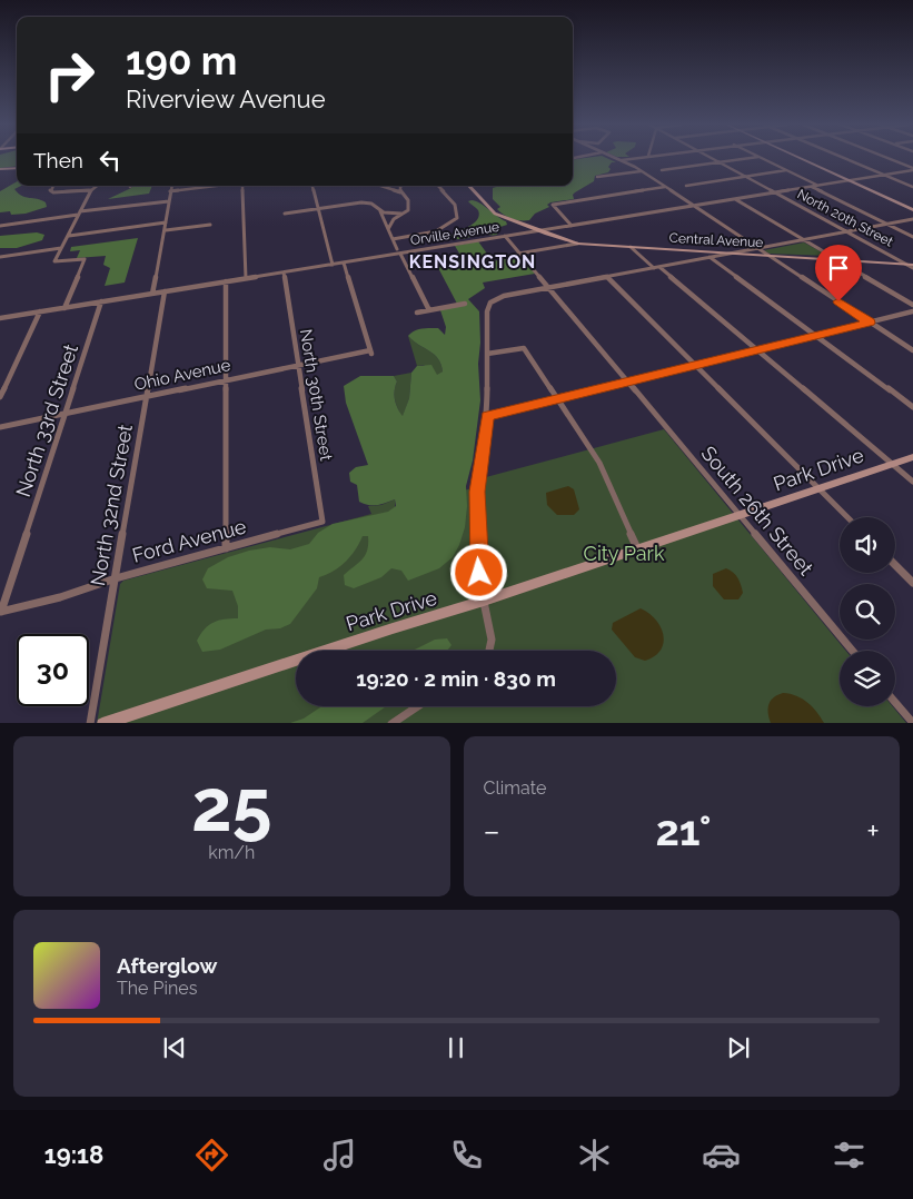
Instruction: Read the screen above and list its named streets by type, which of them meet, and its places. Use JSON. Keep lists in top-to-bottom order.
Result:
{
  "streets": {
    "main road": ["Central Avenue", "Park Drive"],
    "street": [
      "North 20th Street",
      "Orville Avenue",
      "Ohio Avenue",
      "North 30th Street",
      "North 33rd Street",
      "North 32nd Street",
      "South 26th Street",
      "Ford Avenue"
    ]
  },
  "crossings": [
    ["North 20th Street", "Orville Avenue"],
    ["North 20th Street", "Central Avenue"],
    ["Orville Avenue", "Ohio Avenue"],
    ["Orville Avenue", "North 30th Street"],
    ["Orville Avenue", "North 33rd Street"],
    ["Orville Avenue", "North 32nd Street"],
    ["Orville Avenue", "South 26th Street"],
    ["Central Avenue", "South 26th Street"],
    ["Ohio Avenue", "North 30th Street"],
    ["Ohio Avenue", "North 33rd Street"],
    ["Ohio Avenue", "North 32nd Street"],
    ["North 30th Street", "Ford Avenue"],
    ["North 33rd Street", "Ford Avenue"],
    ["Park Drive", "South 26th Street"],
    ["North 32nd Street", "Ford Avenue"]
  ],
  "districts": ["KENSINGTON"],
  "parks": ["City Park"],
  "page": {
    "turn": ["190 m", "Riverview Avenue"],
    "then": "Then",
    "limit": "30",
    "trip": "19:20 · 2 min · 830 m",
    "tile": [
      ["25", "km/h"],
      "Climate"
    ],
    "heat": ["−", "21°", "+"],
    "song": ["Afterglow", "The Pines"],
    "tabs": "19:18"
  }
}
